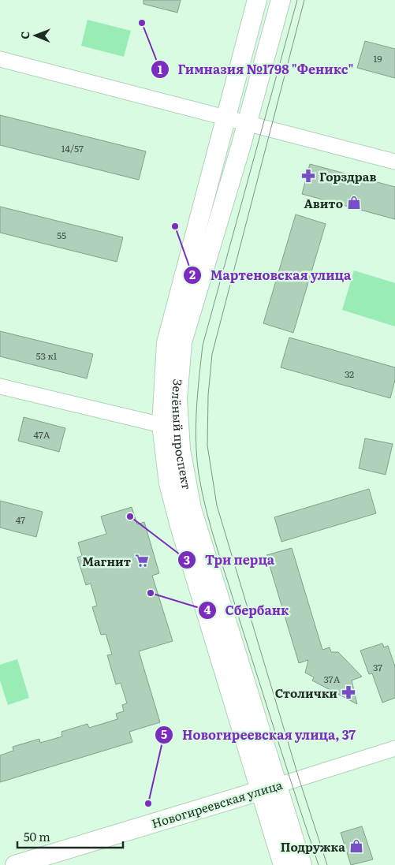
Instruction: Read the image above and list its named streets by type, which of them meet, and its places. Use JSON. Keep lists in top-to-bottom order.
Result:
{
  "streets": {
    "main road": ["Зелёный проспект", "Новогиреевская улица"]
  },
  "crossings": [
    ["Зелёный проспект", "Новогиреевская улица"]
  ],
  "places": {
    "other": [
      "Гимназия №1798 \"Феникс\"",
      "Мартеновская улица",
      "Три перца",
      "Сбербанк",
      "Новогиреевская улица, 37"
    ],
    "pharmacy": ["Горздрав", "Столички"],
    "shop": ["Авито", "Подружка"],
    "supermarket": ["Магнит"]
  },
  "house_numbers": [
    "19",
    "14/57",
    "55",
    "53 к1",
    "32",
    "47А",
    "47",
    "37",
    "37А"
  ],
  "scale_bar": "50 m",
  "north": "left"
}
